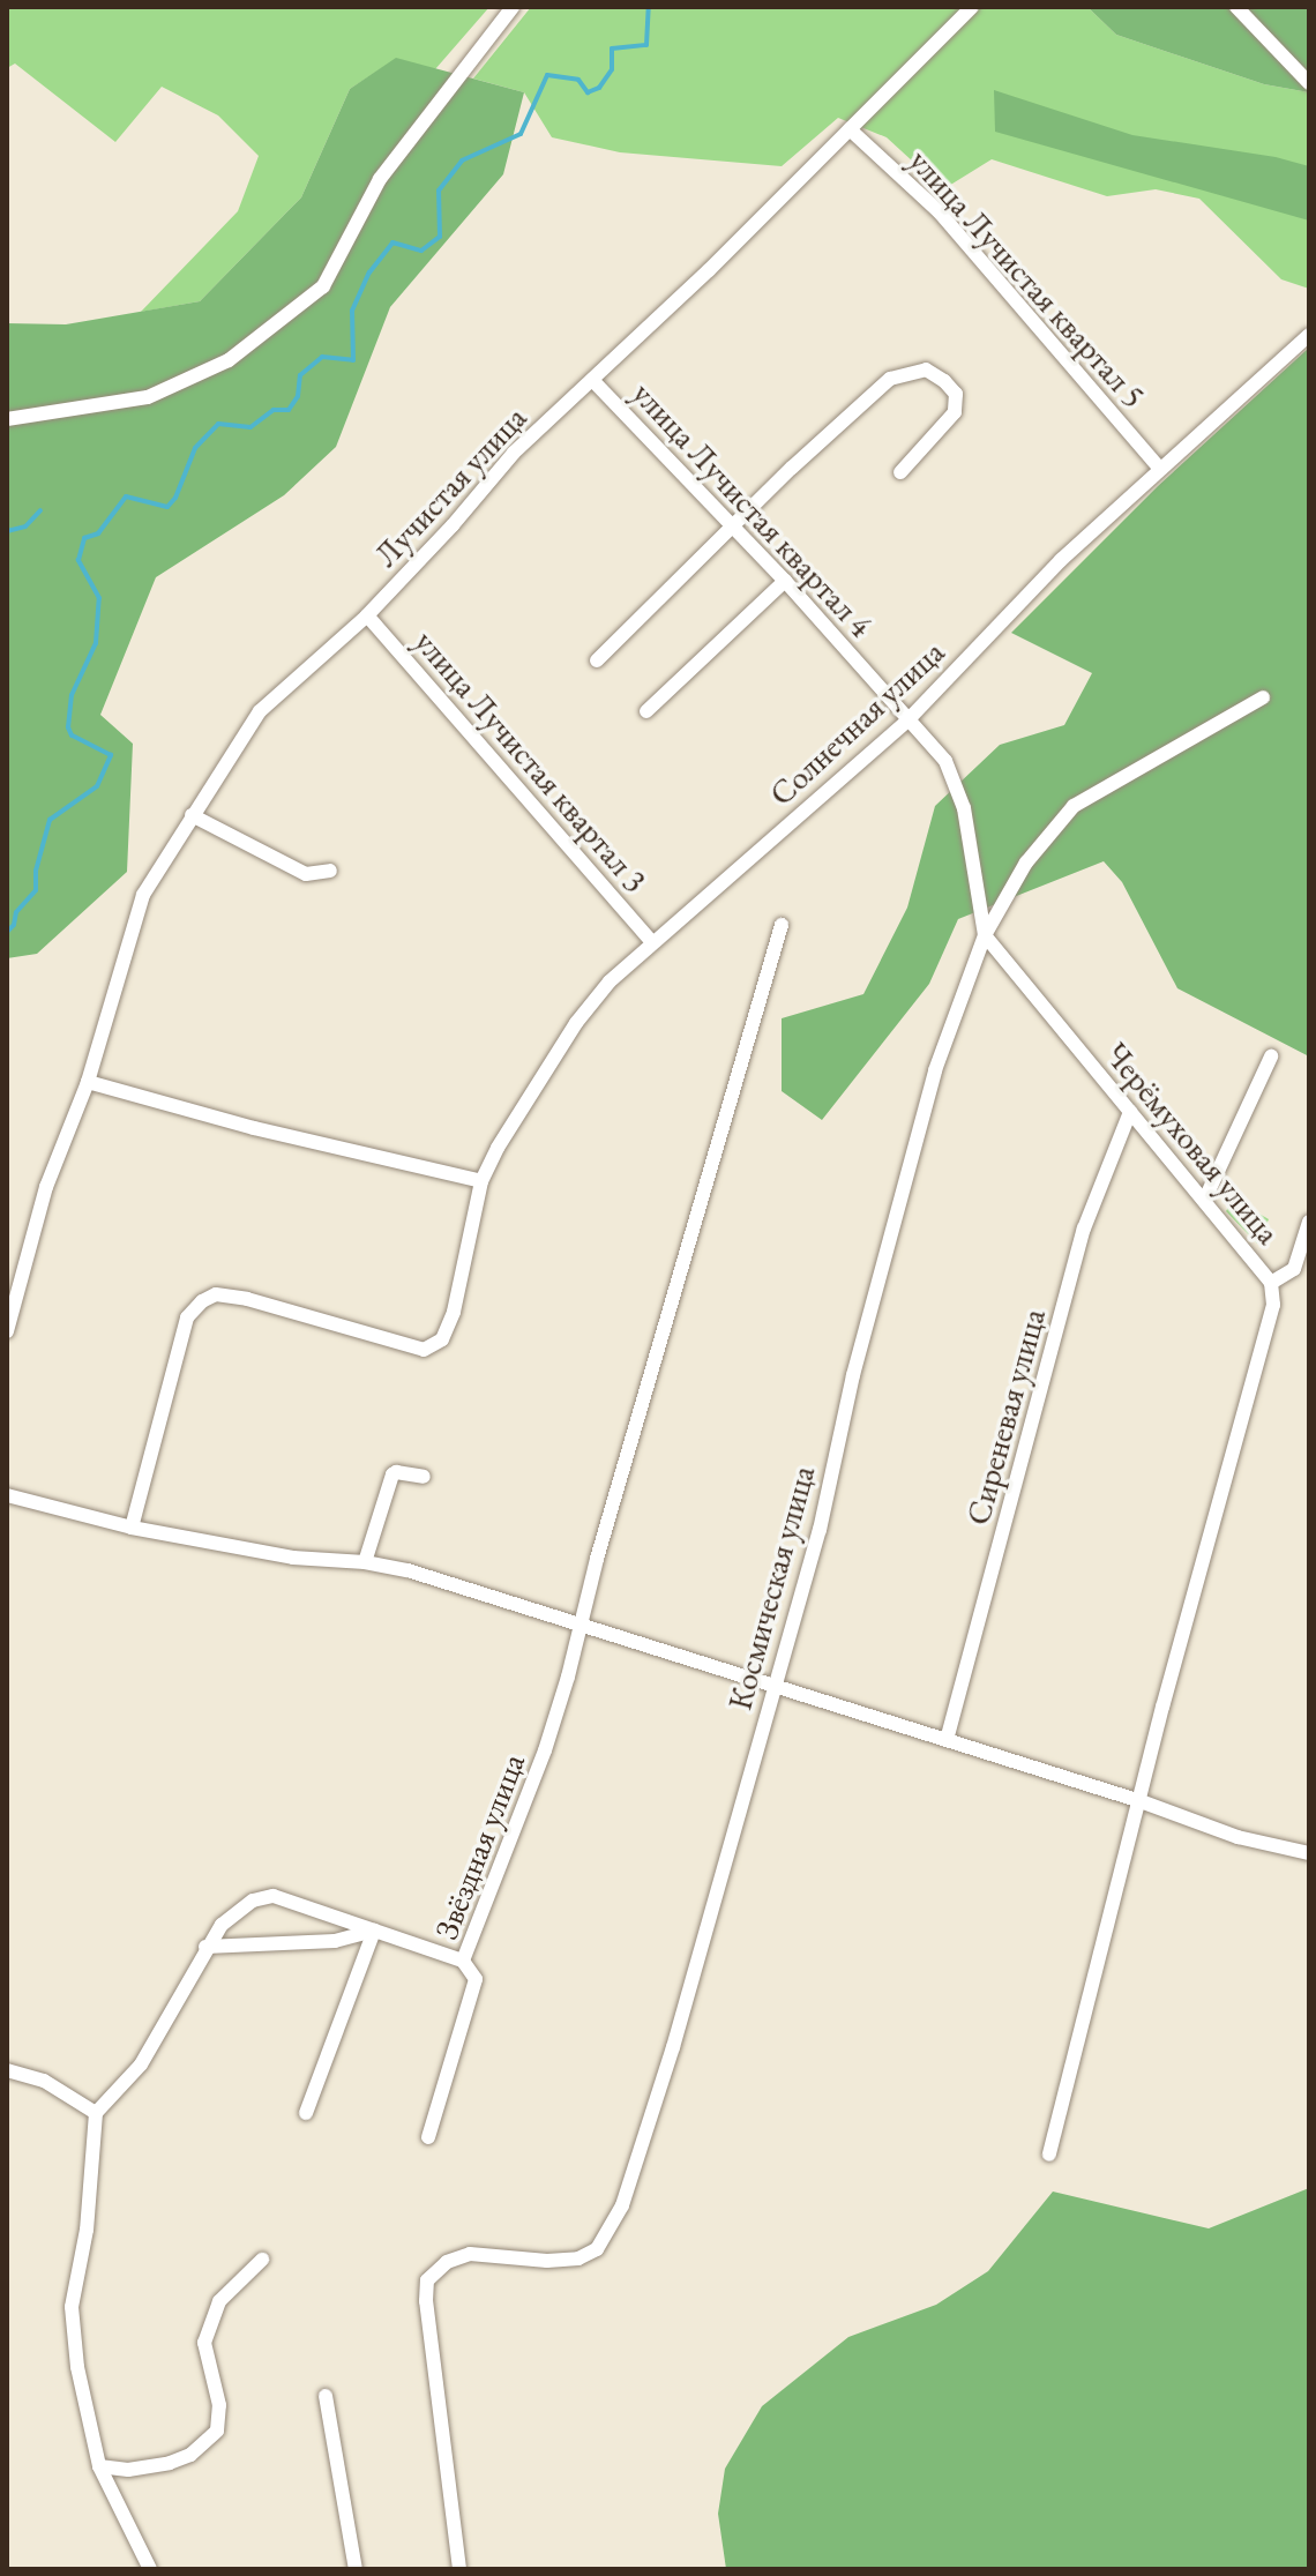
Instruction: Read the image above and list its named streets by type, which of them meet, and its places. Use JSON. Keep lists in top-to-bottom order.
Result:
{
  "streets": {
    "street": [
      "улица Лучистая квартал 5",
      "Лучистая улица",
      "улица Лучистая квартал 4",
      "Солнечная улица",
      "улица Лучистая квартал 3",
      "Черёмуховая улица",
      "Сиреневая улица",
      "Космическая улица",
      "Звёздная улица"
    ]
  },
  "crossings": [
    ["улица Лучистая квартал 5", "Лучистая улица"],
    ["улица Лучистая квартал 5", "Солнечная улица"],
    ["Лучистая улица", "улица Лучистая квартал 4"],
    ["Лучистая улица", "улица Лучистая квартал 3"],
    ["улица Лучистая квартал 4", "Солнечная улица"],
    ["Солнечная улица", "улица Лучистая квартал 3"],
    ["Черёмуховая улица", "Сиреневая улица"],
    ["Черёмуховая улица", "Космическая улица"]
  ]
}
